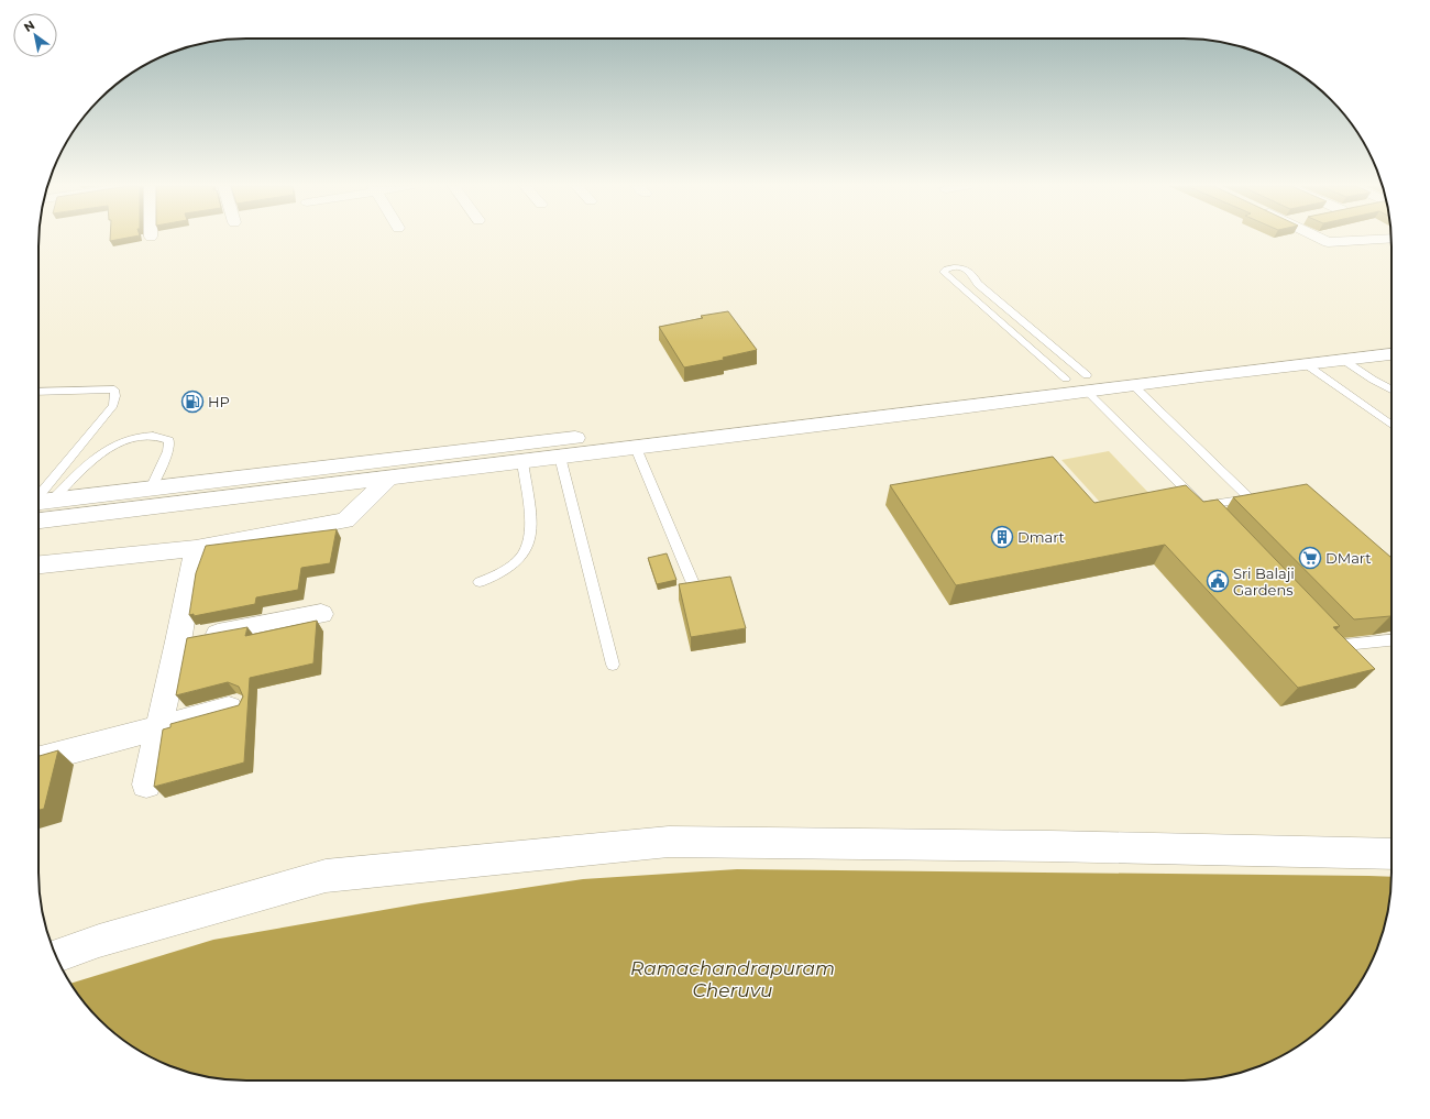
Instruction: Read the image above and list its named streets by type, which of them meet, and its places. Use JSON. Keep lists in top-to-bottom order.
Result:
{
  "water": ["Ramachandrapuram Cheruvu"],
  "places": {
    "fuel station": ["HP"],
    "building": ["Dmart"],
    "supermarket": ["DMart"],
    "public building": ["Sri Balaji Gardens"]
  },
  "north": "top left"
}
